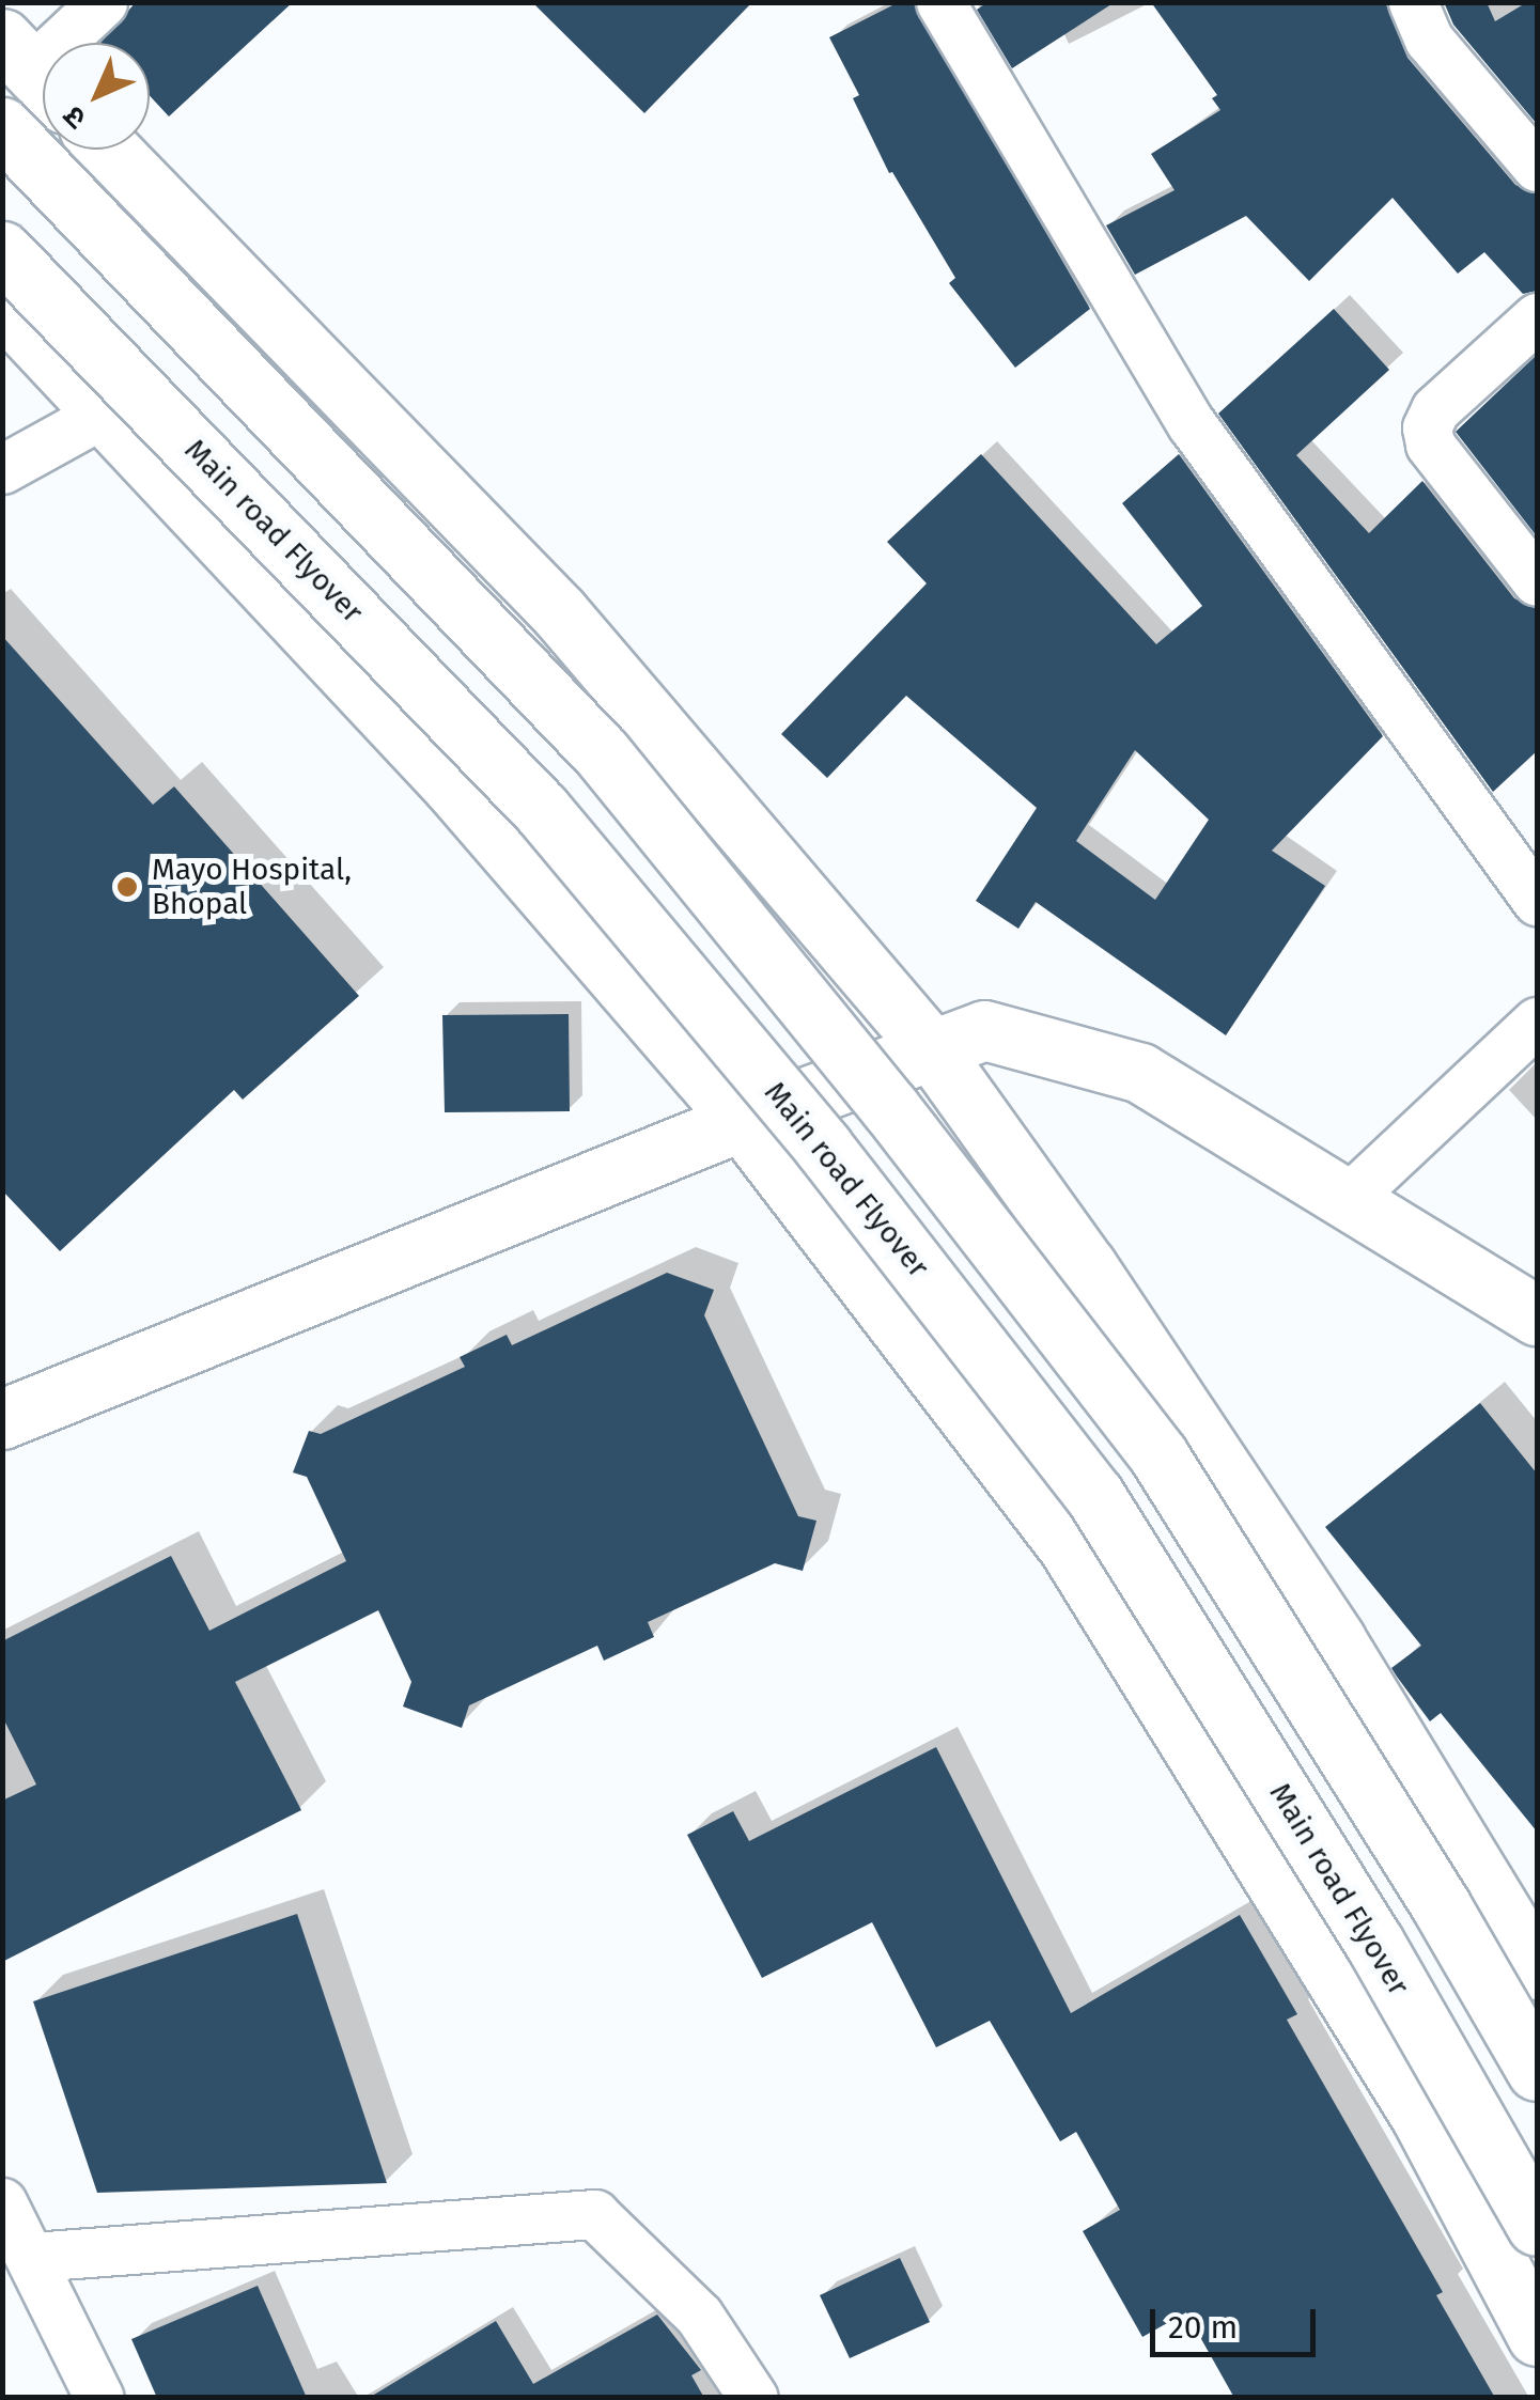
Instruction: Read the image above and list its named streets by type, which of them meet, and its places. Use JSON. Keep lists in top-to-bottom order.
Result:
{
  "streets": {
    "street": ["Main road Flyover"]
  },
  "places": ["Mayo Hospital, Bhopal"],
  "scale_bar": "20 m",
  "north": "bottom left"
}
